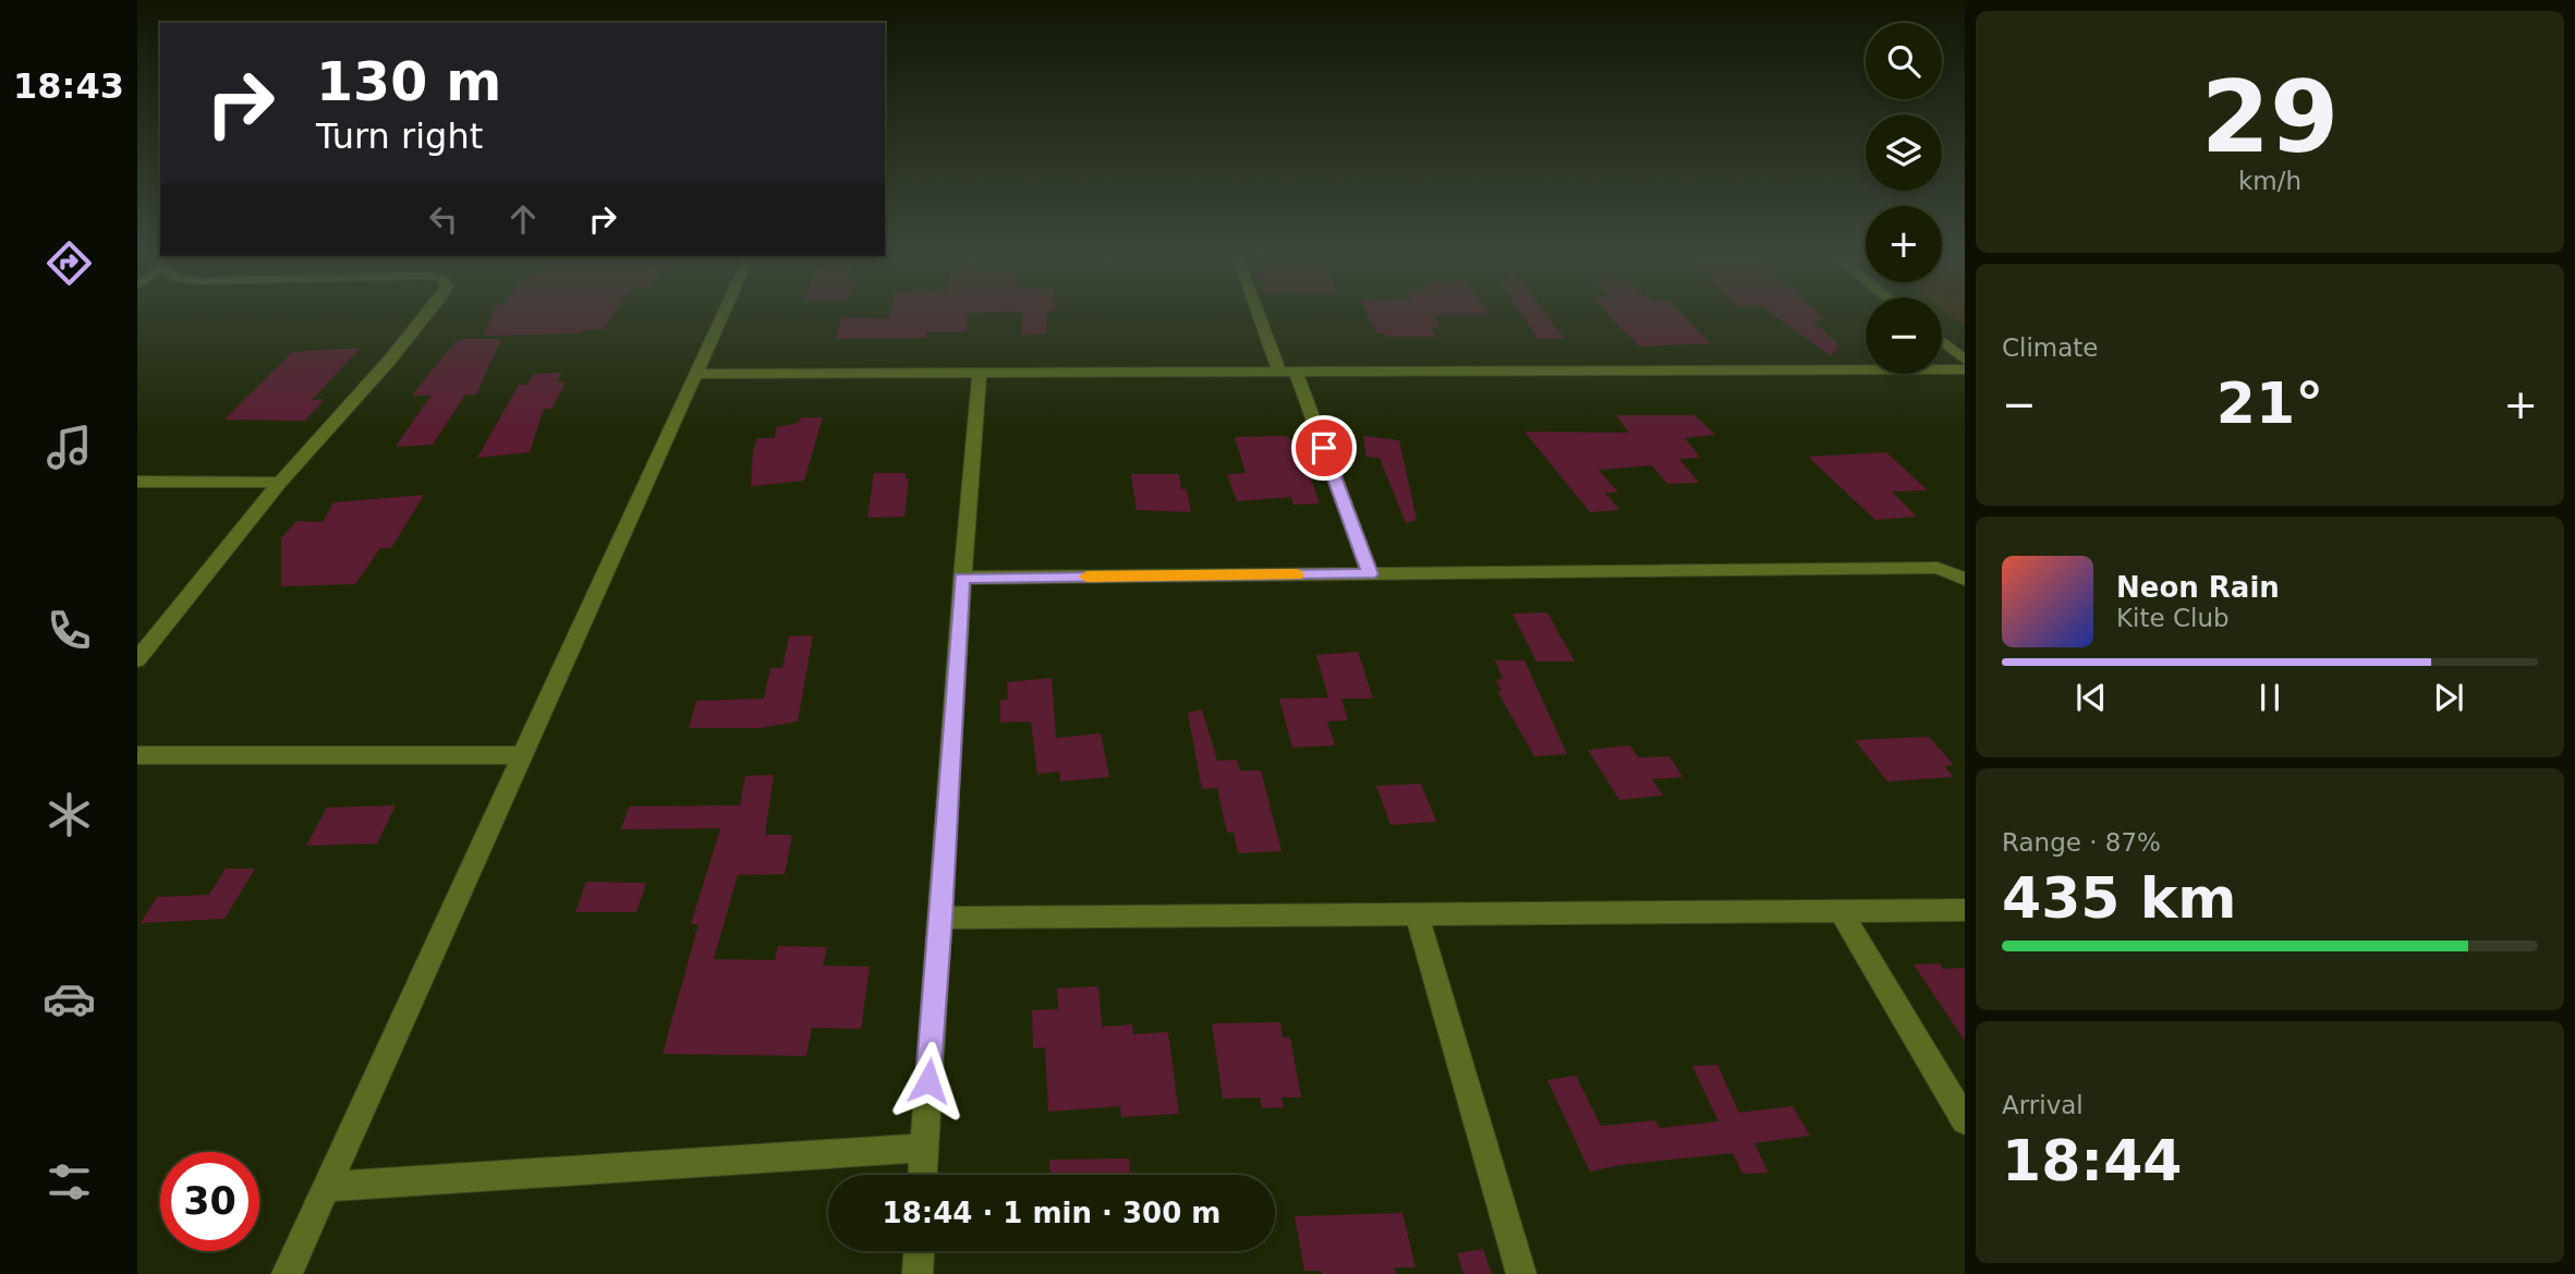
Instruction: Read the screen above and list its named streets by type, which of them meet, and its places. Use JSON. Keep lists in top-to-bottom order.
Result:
{
  "page": {
    "tabs": "18:43",
    "tile": [
      ["29", "km/h"],
      "Climate",
      ["Range · 87%", "435 km"],
      ["Arrival", "18:44"]
    ],
    "map_buttons": ["+", "−"],
    "turn": ["130 m", "Turn right"],
    "heat": ["−", "21°", "+"],
    "song": ["Neon Rain", "Kite Club"],
    "limit": "30",
    "trip": "18:44 · 1 min · 300 m"
  }
}
